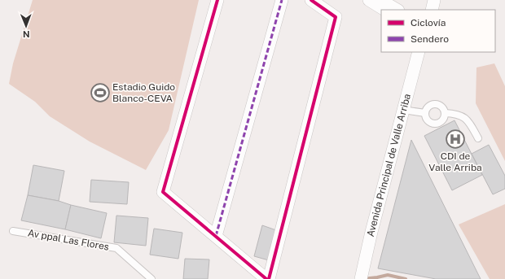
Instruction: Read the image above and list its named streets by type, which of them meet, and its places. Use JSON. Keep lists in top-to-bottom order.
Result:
{
  "streets": {
    "street": ["Avenida Principal de Valle Arriba"],
    "lane": ["Av ppal Las Flores"]
  },
  "places": {
    "sports": ["Estadio Guido Blanco-CEVA"],
    "hospital": ["CDI de Valle Arriba"]
  },
  "legend": ["Ciclovía", "Sendero"],
  "north": "bottom"
}
